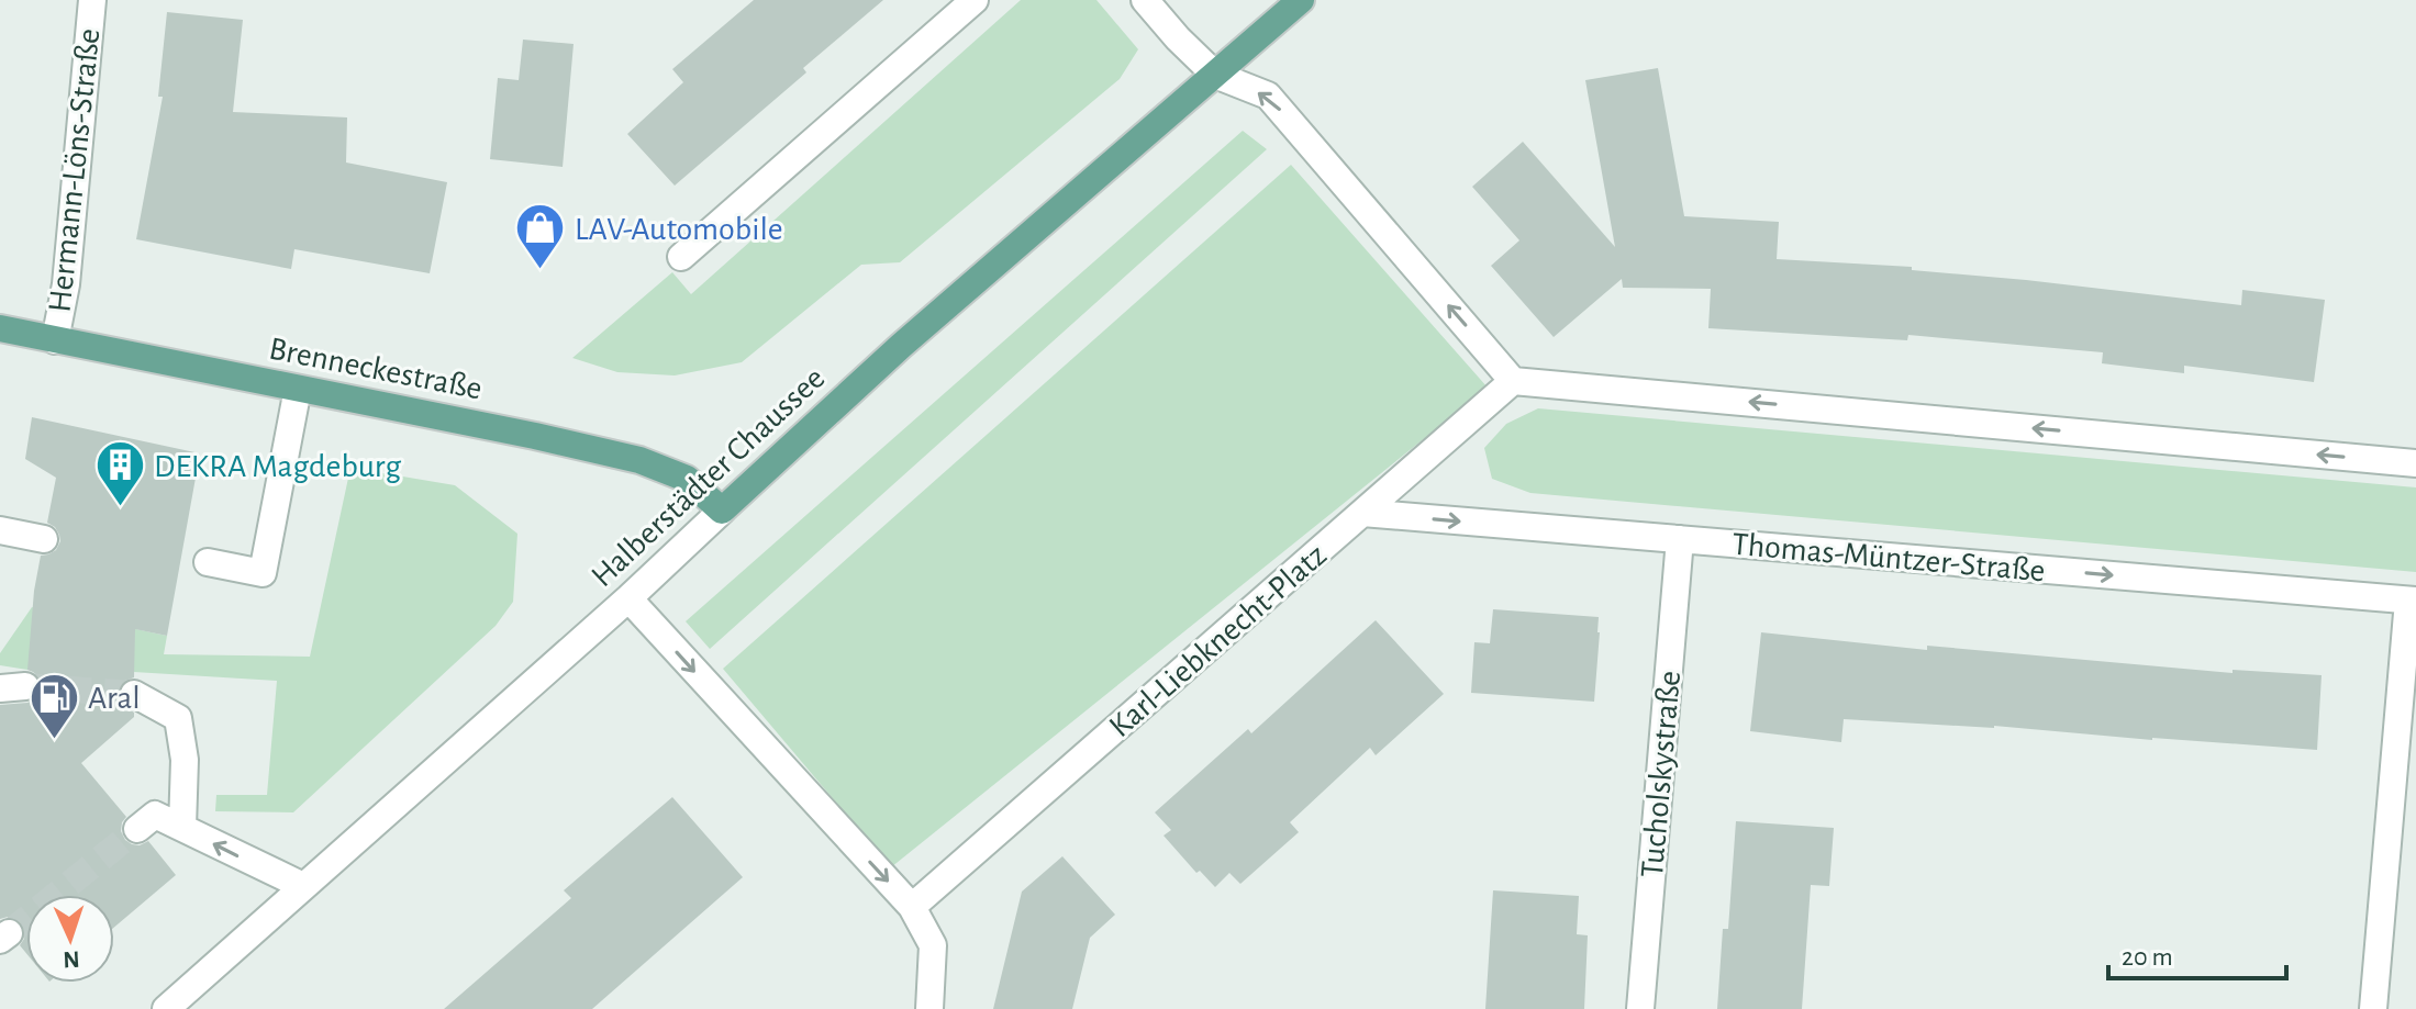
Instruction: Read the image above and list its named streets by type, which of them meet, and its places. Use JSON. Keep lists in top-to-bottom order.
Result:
{
  "streets": {
    "main road": ["Brenneckestraße", "Halberstädter Chaussee"],
    "street": [
      "Hermann-Löns-Straße",
      "Thomas-Müntzer-Straße",
      "Karl-Liebknecht-Platz",
      "Tucholskystraße"
    ]
  },
  "crossings": [
    ["Hermann-Löns-Straße", "Brenneckestraße"],
    ["Brenneckestraße", "Halberstädter Chaussee"],
    ["Thomas-Müntzer-Straße", "Karl-Liebknecht-Platz"],
    ["Thomas-Müntzer-Straße", "Tucholskystraße"]
  ],
  "places": {
    "shop": ["LAV-Automobile"],
    "building": ["DEKRA Magdeburg"],
    "fuel station": ["Aral"]
  },
  "scale_bar": "20 m",
  "north": "bottom"
}
